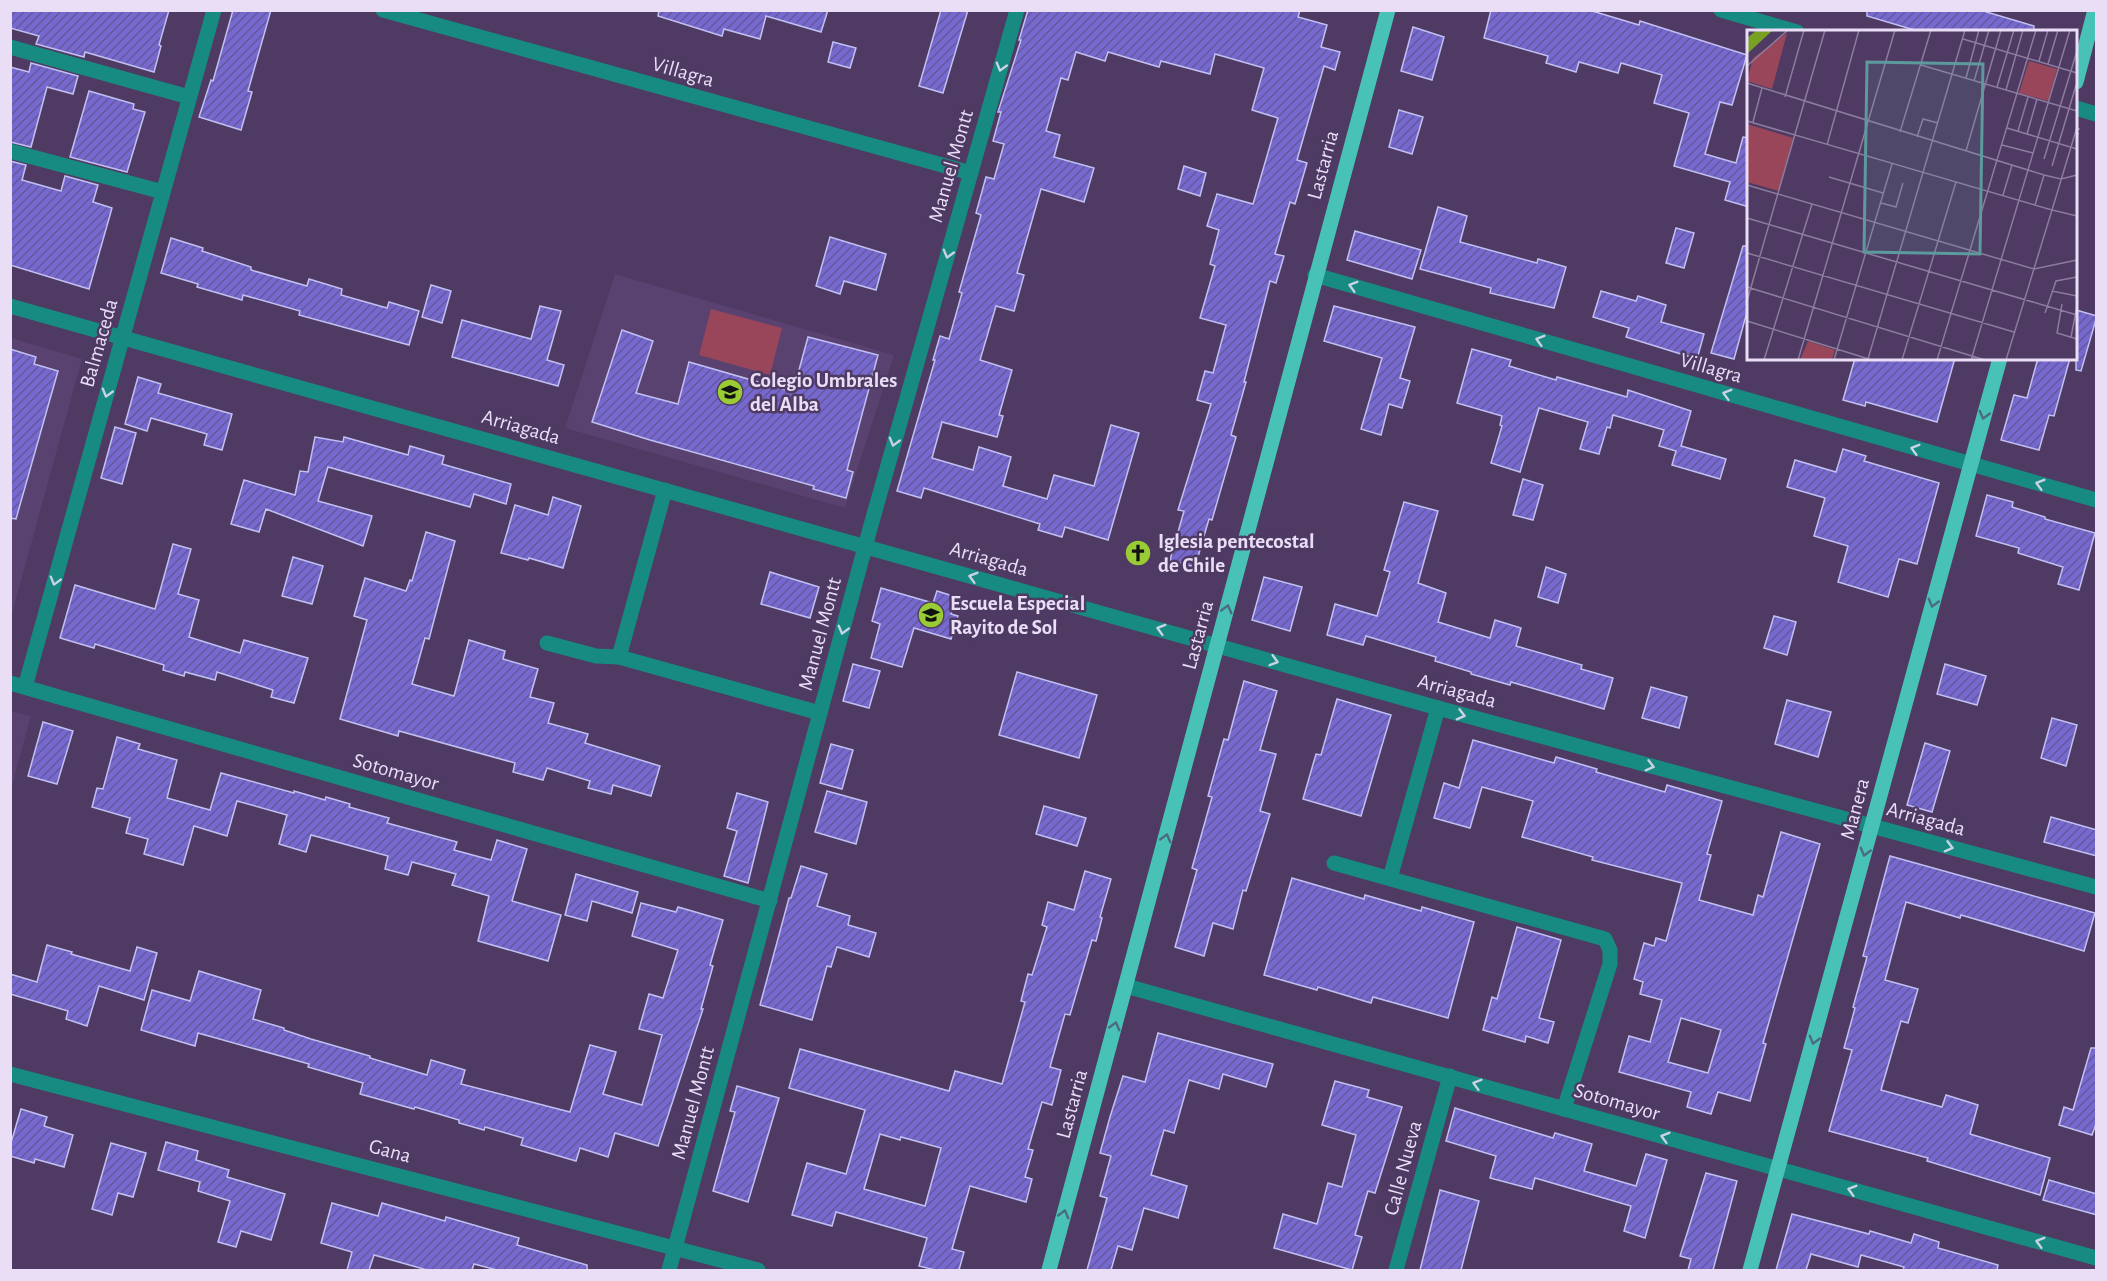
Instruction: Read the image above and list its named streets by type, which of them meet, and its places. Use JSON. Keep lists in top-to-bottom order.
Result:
{
  "streets": {
    "main road": ["Lastarria", "Manera"],
    "street": [
      "Villagra",
      "Manuel Montt",
      "Balmaceda",
      "Arriagada",
      "Sotomayor",
      "Gana",
      "Calle Nueva"
    ]
  },
  "crossings": [
    ["Villagra", "Lastarria"],
    ["Villagra", "Manuel Montt"],
    ["Villagra", "Manera"],
    ["Lastarria", "Arriagada"],
    ["Lastarria", "Sotomayor"],
    ["Manuel Montt", "Arriagada"],
    ["Manuel Montt", "Sotomayor"],
    ["Manuel Montt", "Gana"],
    ["Balmaceda", "Arriagada"],
    ["Balmaceda", "Sotomayor"],
    ["Arriagada", "Manera"],
    ["Sotomayor", "Manera"],
    ["Sotomayor", "Calle Nueva"]
  ],
  "one_way": [
    "Villagra",
    "Lastarria",
    "Manuel Montt",
    "Balmaceda",
    "Sotomayor",
    "Manera"
  ],
  "places": {
    "school or university": ["Colegio Umbrales del Alba", "Escuela Especial Rayito de Sol"],
    "church": ["Iglesia pentecostal de Chile"]
  }
}
